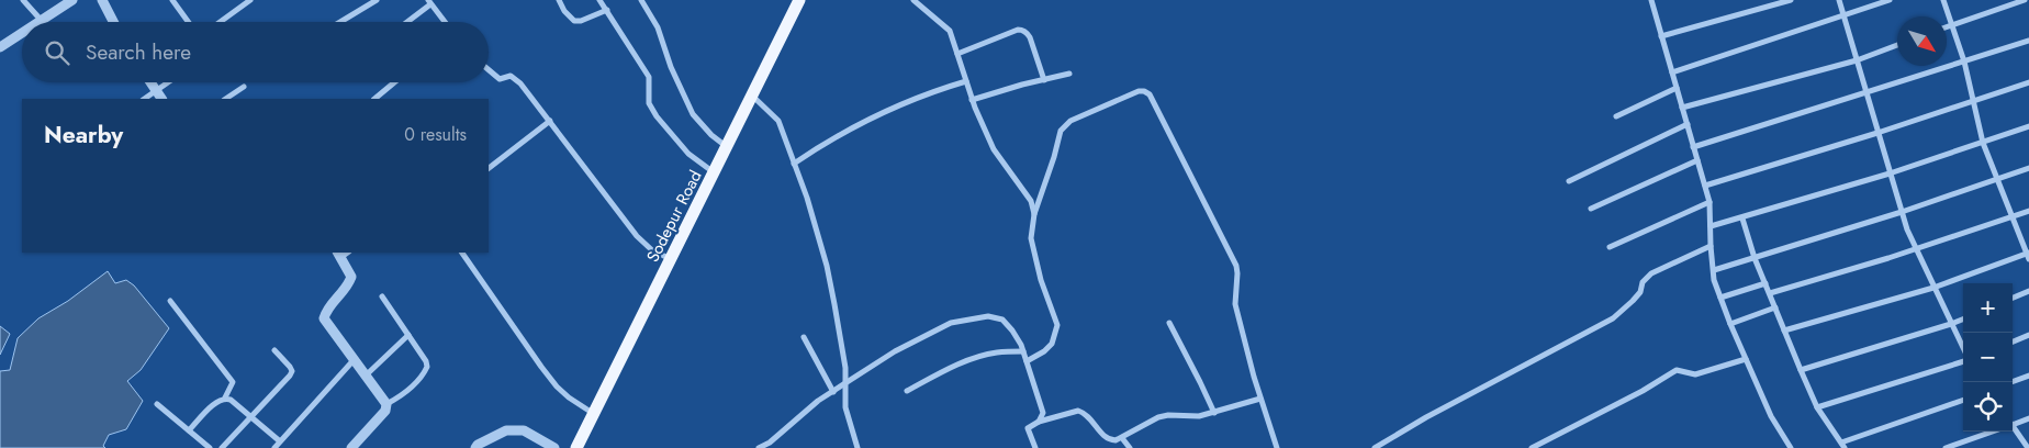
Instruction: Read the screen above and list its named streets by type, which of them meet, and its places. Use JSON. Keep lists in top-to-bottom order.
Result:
{
  "streets": {
    "main road": ["Sodepur Road"]
  },
  "north": "bottom right",
  "page": {
    "search": "Search here",
    "heading": ["Nearby", "0 results"],
    "map_buttons": ["+", "−"]
  }
}
